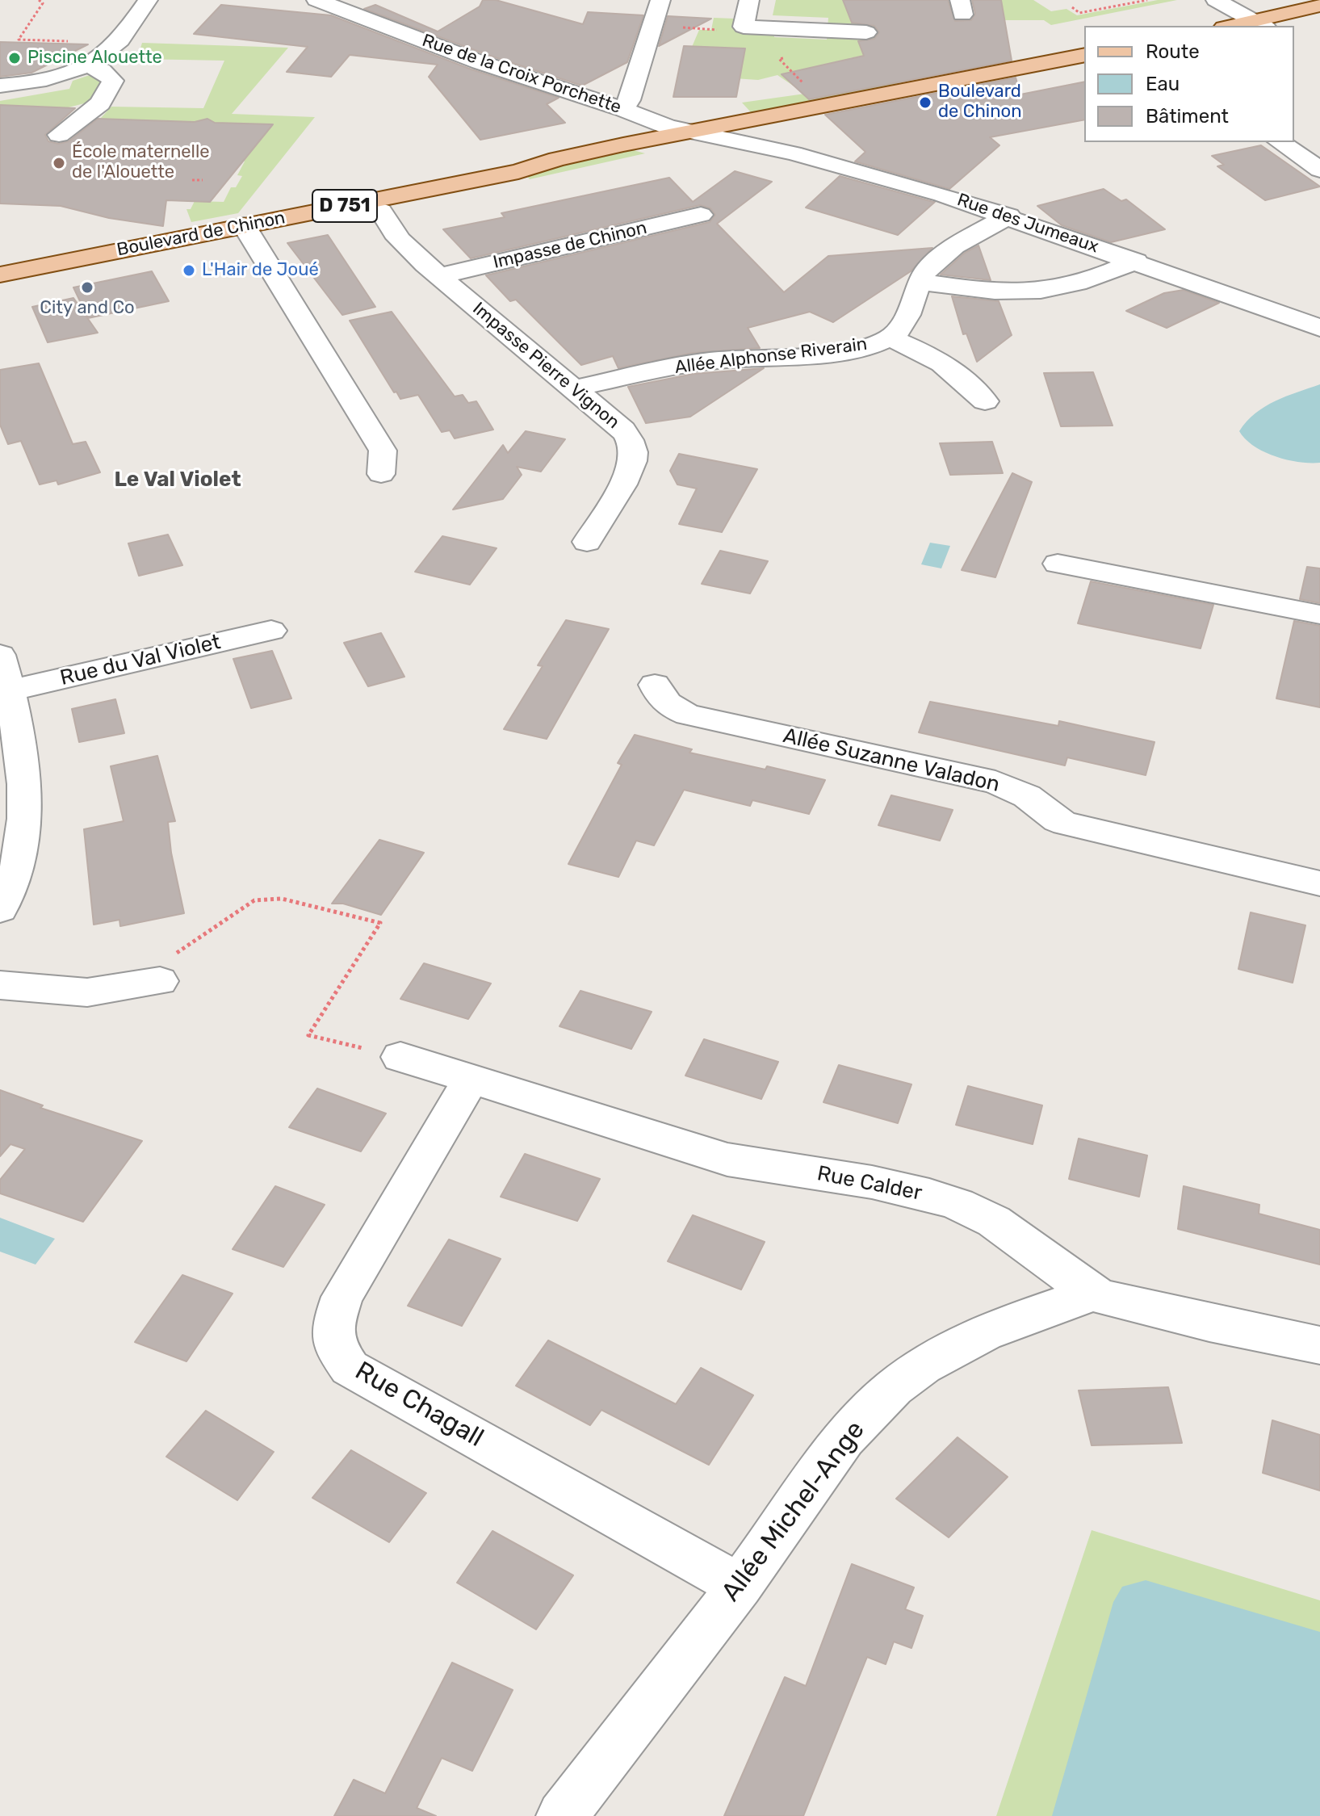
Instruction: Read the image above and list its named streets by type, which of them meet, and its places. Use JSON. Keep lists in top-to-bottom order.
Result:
{
  "streets": {
    "main road": ["D 751", "Boulevard de Chinon"],
    "street": [
      "Rue de la Croix Porchette",
      "Rue des Jumeaux",
      "Impasse de Chinon",
      "Allée Alphonse Riverain",
      "Impasse Pierre Vignon",
      "Rue du Val Violet",
      "Allée Suzanne Valadon",
      "Rue Calder",
      "Rue Chagall",
      "Allée Michel-Ange"
    ]
  },
  "crossings": [
    ["Rue de la Croix Porchette", "Rue des Jumeaux"],
    ["Rue de la Croix Porchette", "Boulevard de Chinon"],
    ["Rue des Jumeaux", "Boulevard de Chinon"],
    ["Rue des Jumeaux", "Allée Alphonse Riverain"],
    ["Boulevard de Chinon", "Impasse Pierre Vignon"],
    ["Impasse de Chinon", "Impasse Pierre Vignon"],
    ["Allée Alphonse Riverain", "Impasse Pierre Vignon"],
    ["Rue Calder", "Rue Chagall"],
    ["Rue Calder", "Allée Michel-Ange"],
    ["Rue Chagall", "Allée Michel-Ange"]
  ],
  "districts": ["Le Val Violet"],
  "places": [
    "Piscine Alouette",
    "Boulevard de Chinon",
    "École maternelle de l'Alouette",
    "L'Hair de Joué",
    "City and Co"
  ],
  "legend": ["Route", "Eau", "Bâtiment"]
}
